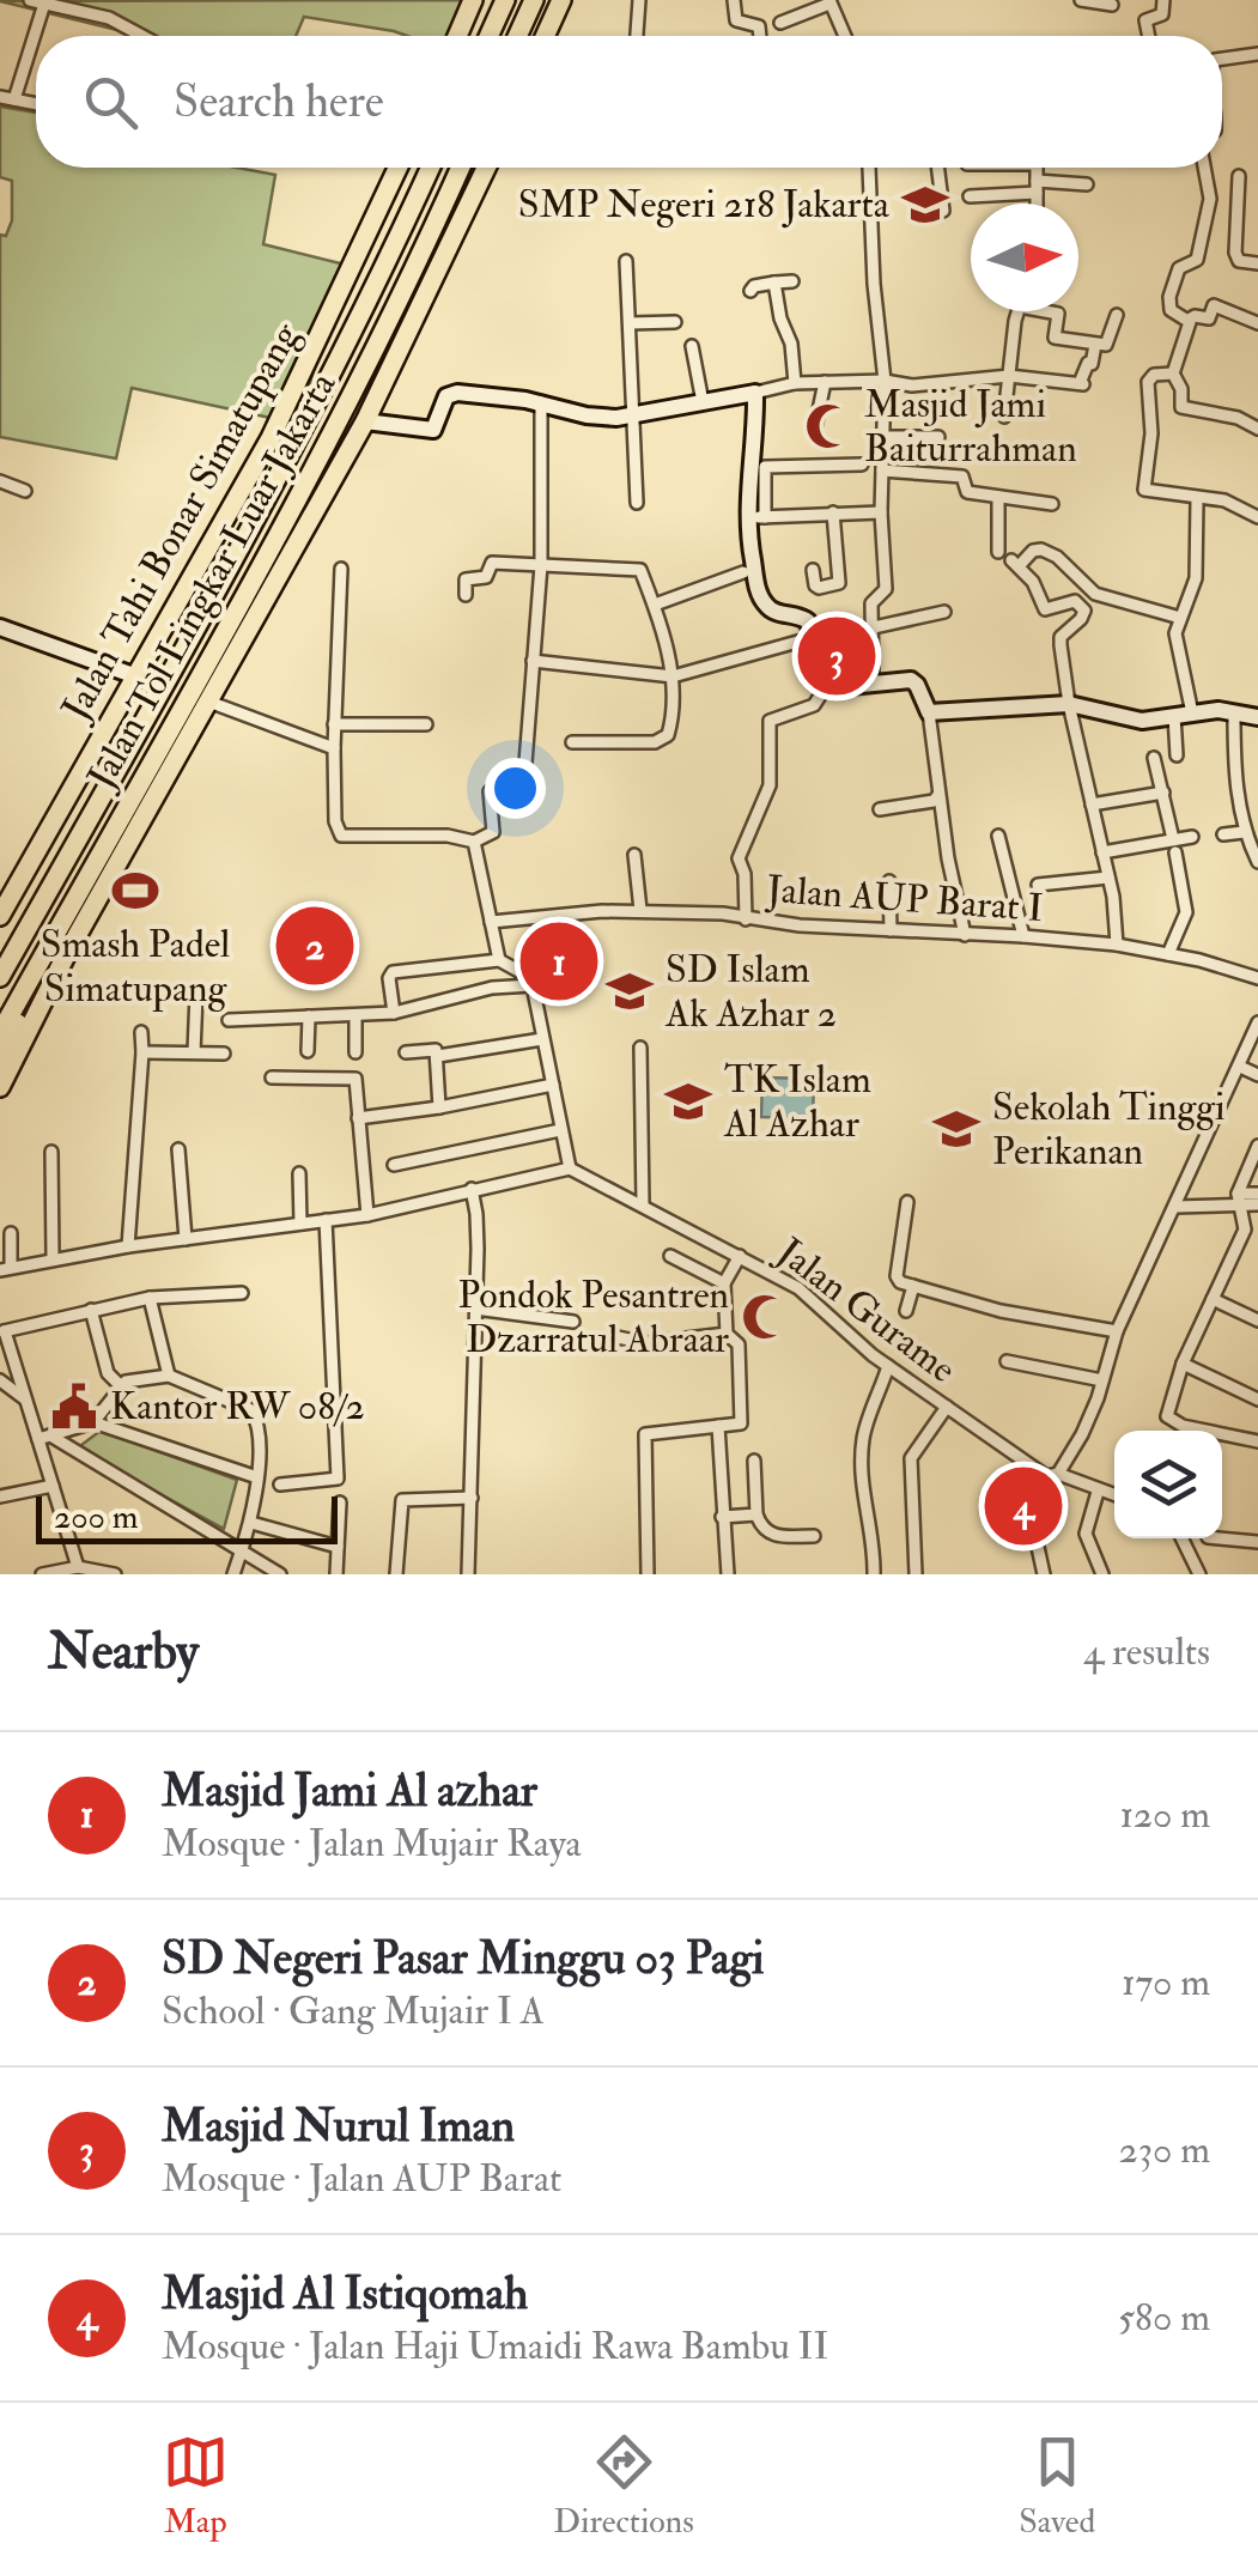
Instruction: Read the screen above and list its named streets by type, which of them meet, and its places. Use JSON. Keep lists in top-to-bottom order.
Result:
{
  "streets": {
    "highway": ["Jalan Tahi Bonar Simatupang", "Jalan Tol Lingkar Luar Jakarta"],
    "street": ["Jalan AUP Barat I", "Jalan Gurame"]
  },
  "places": {
    "school or university": [
      "SMP Negeri 218 Jakarta",
      "SD Islam Ak Azhar 2",
      "TK Islam Al Azhar",
      "Sekolah Tinggi Perikanan"
    ],
    "mosque": ["Masjid Jami Baiturrahman", "Pondok Pesantren Dzarratul Abraar"],
    "sports": ["Smash Padel Simatupang"],
    "public building": ["Kantor RW 08/2"]
  },
  "scale_bar": "200 m",
  "north": "right",
  "page": {
    "search": "Search here",
    "pins": [
      "3",
      "2",
      "1",
      "4"
    ],
    "scale": "200 m",
    "heading": ["Nearby", "4 results"],
    "list": [
      {
        "mark": "1",
        "name": "Masjid Jami Al azhar",
        "note": "Mosque · Jalan Mujair Raya",
        "value": "120 m"
      },
      {
        "mark": "2",
        "name": "SD Negeri Pasar Minggu 03 Pagi",
        "note": "School · Gang Mujair I A",
        "value": "170 m"
      },
      {
        "mark": "3",
        "name": "Masjid Nurul Iman",
        "note": "Mosque · Jalan AUP Barat",
        "value": "230 m"
      },
      {
        "mark": "4",
        "name": "Masjid Al Istiqomah",
        "note": "Mosque · Jalan Haji Umaidi Rawa Bambu II",
        "value": "580 m"
      }
    ],
    "nav": ["Map", "Directions", "Saved"]
  }
}
